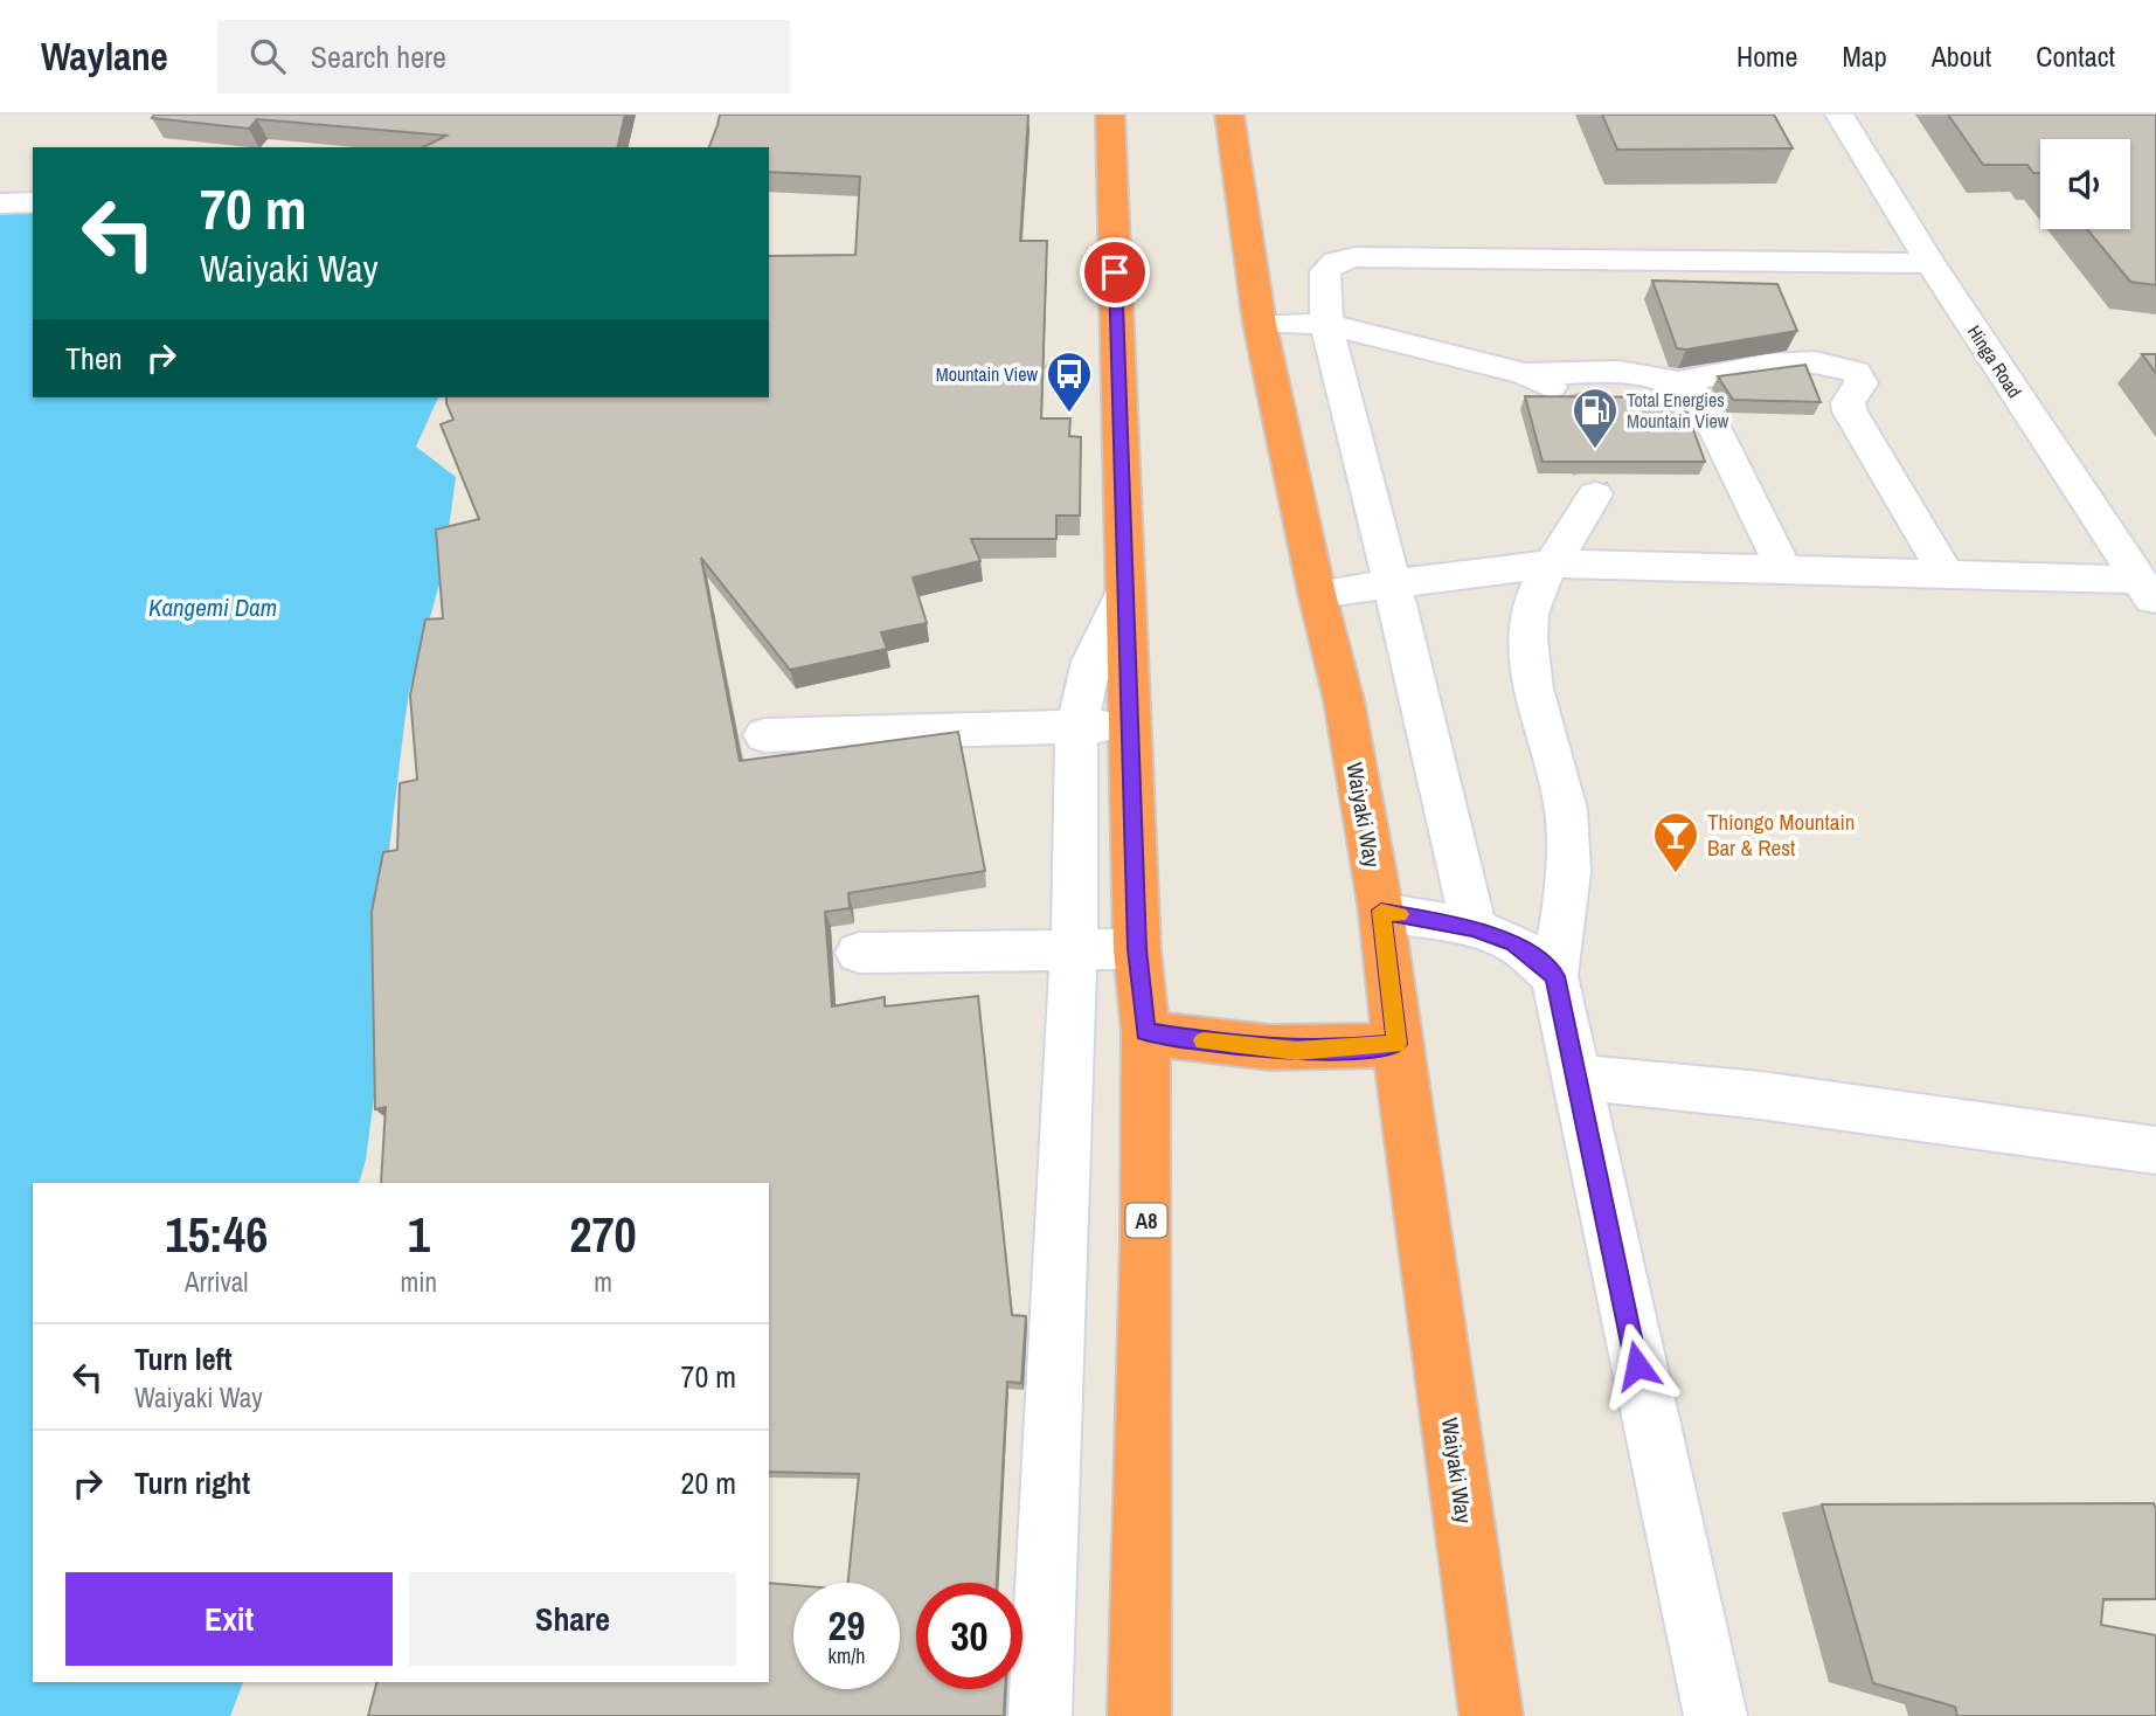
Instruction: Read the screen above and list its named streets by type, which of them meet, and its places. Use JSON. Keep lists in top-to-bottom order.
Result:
{
  "streets": {
    "highway": ["Waiyaki Way", "A8"],
    "street": ["Hinga Road"]
  },
  "water": ["Kangemi Dam"],
  "places": {
    "bus stop": ["Mountain View"],
    "fuel station": ["Total Energies Mountain View"],
    "bar": ["Thiongo Mountain Bar & Rest"]
  },
  "page": {
    "header": "Waylane",
    "search": "Search here",
    "nav": [
      "Home",
      "Map",
      "About",
      "Contact"
    ],
    "turn": ["70 m", "Waiyaki Way"],
    "then": "Then",
    "eta": [
      "15:46",
      "Arrival",
      "1",
      "min",
      "270",
      "m"
    ],
    "list": [
      {
        "name": "Turn left",
        "note": "Waiyaki Way",
        "value": "70 m"
      },
      {
        "name": "Turn right",
        "value": "20 m"
      }
    ],
    "buttons": ["Exit", "Share"],
    "speed": "29 km/h",
    "limit": "30"
  }
}
